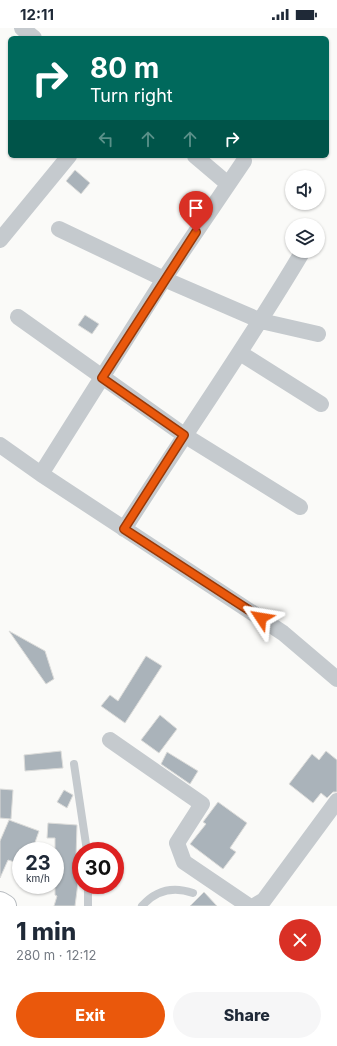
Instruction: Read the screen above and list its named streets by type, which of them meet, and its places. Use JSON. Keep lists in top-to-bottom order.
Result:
{
  "page": {
    "status": "12:11",
    "turn": ["80 m", "Turn right"],
    "speed": "23 km/h",
    "limit": "30",
    "heading": ["1 min", "280 m · 12:12"],
    "buttons": ["Exit", "Share"]
  }
}
